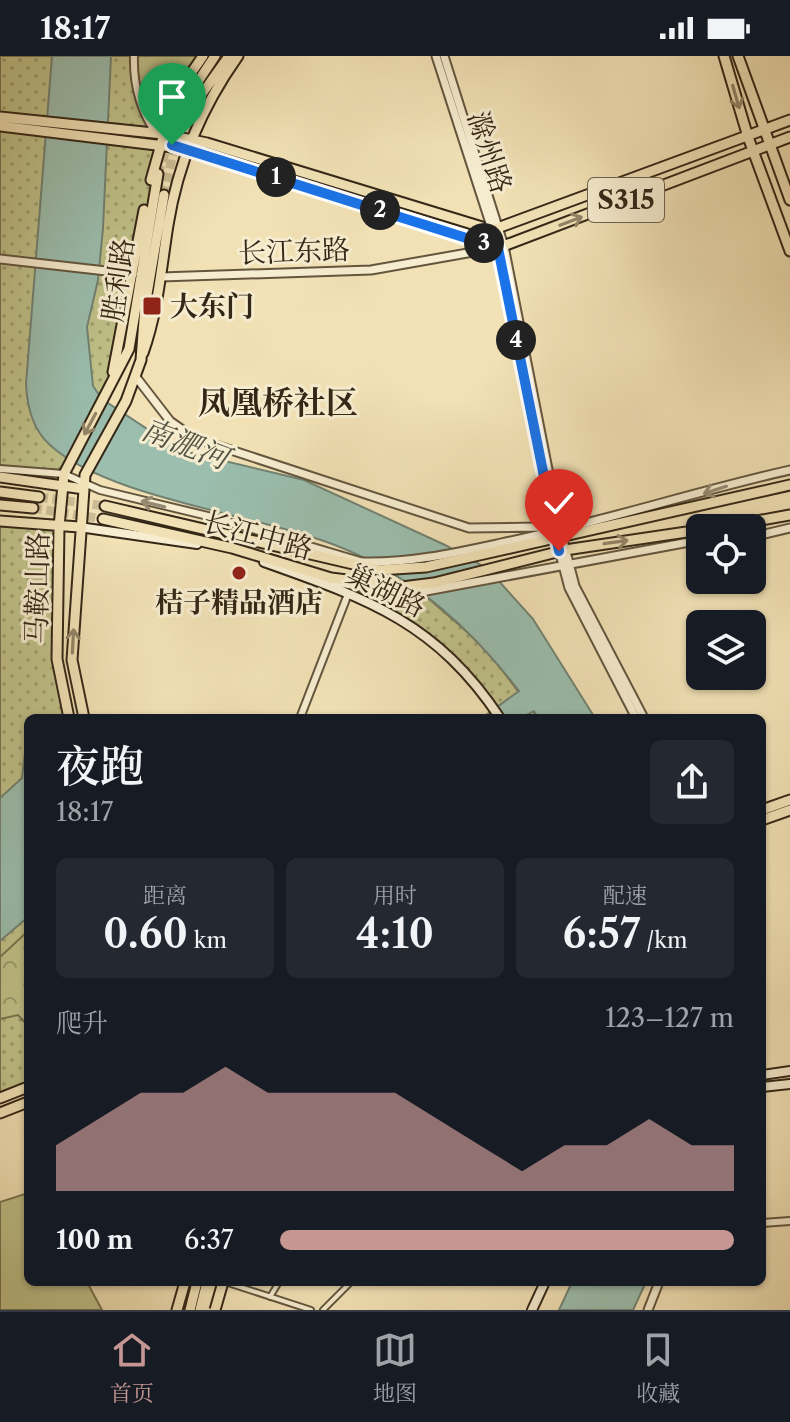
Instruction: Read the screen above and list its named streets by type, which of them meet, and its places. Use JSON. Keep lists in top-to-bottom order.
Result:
{
  "streets": {
    "main road": [
      "S315",
      "长江东路",
      "胜利路",
      "长江中路",
      "马鞍山路",
      "巢湖路"
    ],
    "street": ["滁州路"]
  },
  "crossings": [
    ["滁州路", "S315"],
    ["滁州路", "长江东路"],
    ["滁州路", "长江中路"],
    ["胜利路", "马鞍山路"],
    ["马鞍山路", "巢湖路"]
  ],
  "districts": ["凤凰桥社区"],
  "water": ["南淝河"],
  "places": {
    "transit": ["大东门"],
    "other": ["桔子精品酒店"]
  },
  "page": {
    "status": "18:17",
    "pins": [
      "1",
      "2",
      "3",
      "4"
    ],
    "heading": ["夜跑", "18:17"],
    "stats": [
      ["距离", "0.60 km"],
      ["用时", "4:10"],
      ["配速", "6:57 /km"]
    ],
    "chart": ["爬升", "123–127 m"],
    "list": [
      {
        "name": "100 m",
        "note": "6:37"
      }
    ],
    "tabs": ["首页", "地图", "收藏"]
  }
}
